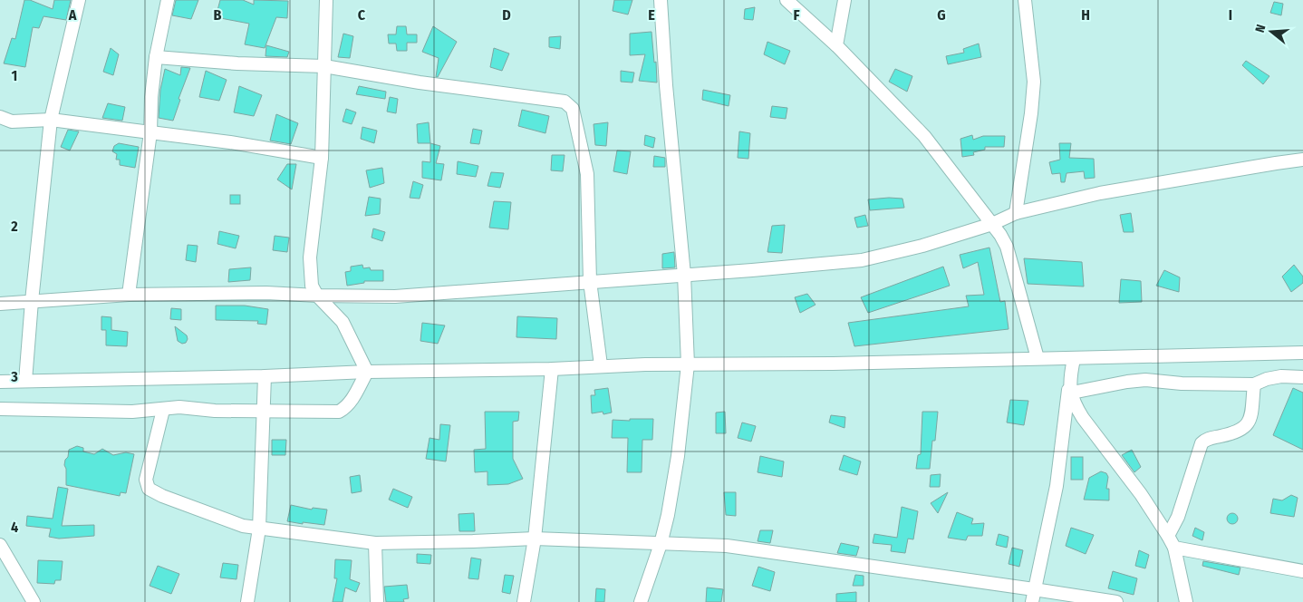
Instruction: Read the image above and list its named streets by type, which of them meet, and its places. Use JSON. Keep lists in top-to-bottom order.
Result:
{
  "north": "left",
  "grid": {
    "columns": [
      "A",
      "B",
      "C",
      "D",
      "E",
      "F",
      "G",
      "H",
      "I"
    ],
    "rows": [
      "1",
      "2",
      "3",
      "4"
    ]
  }
}
